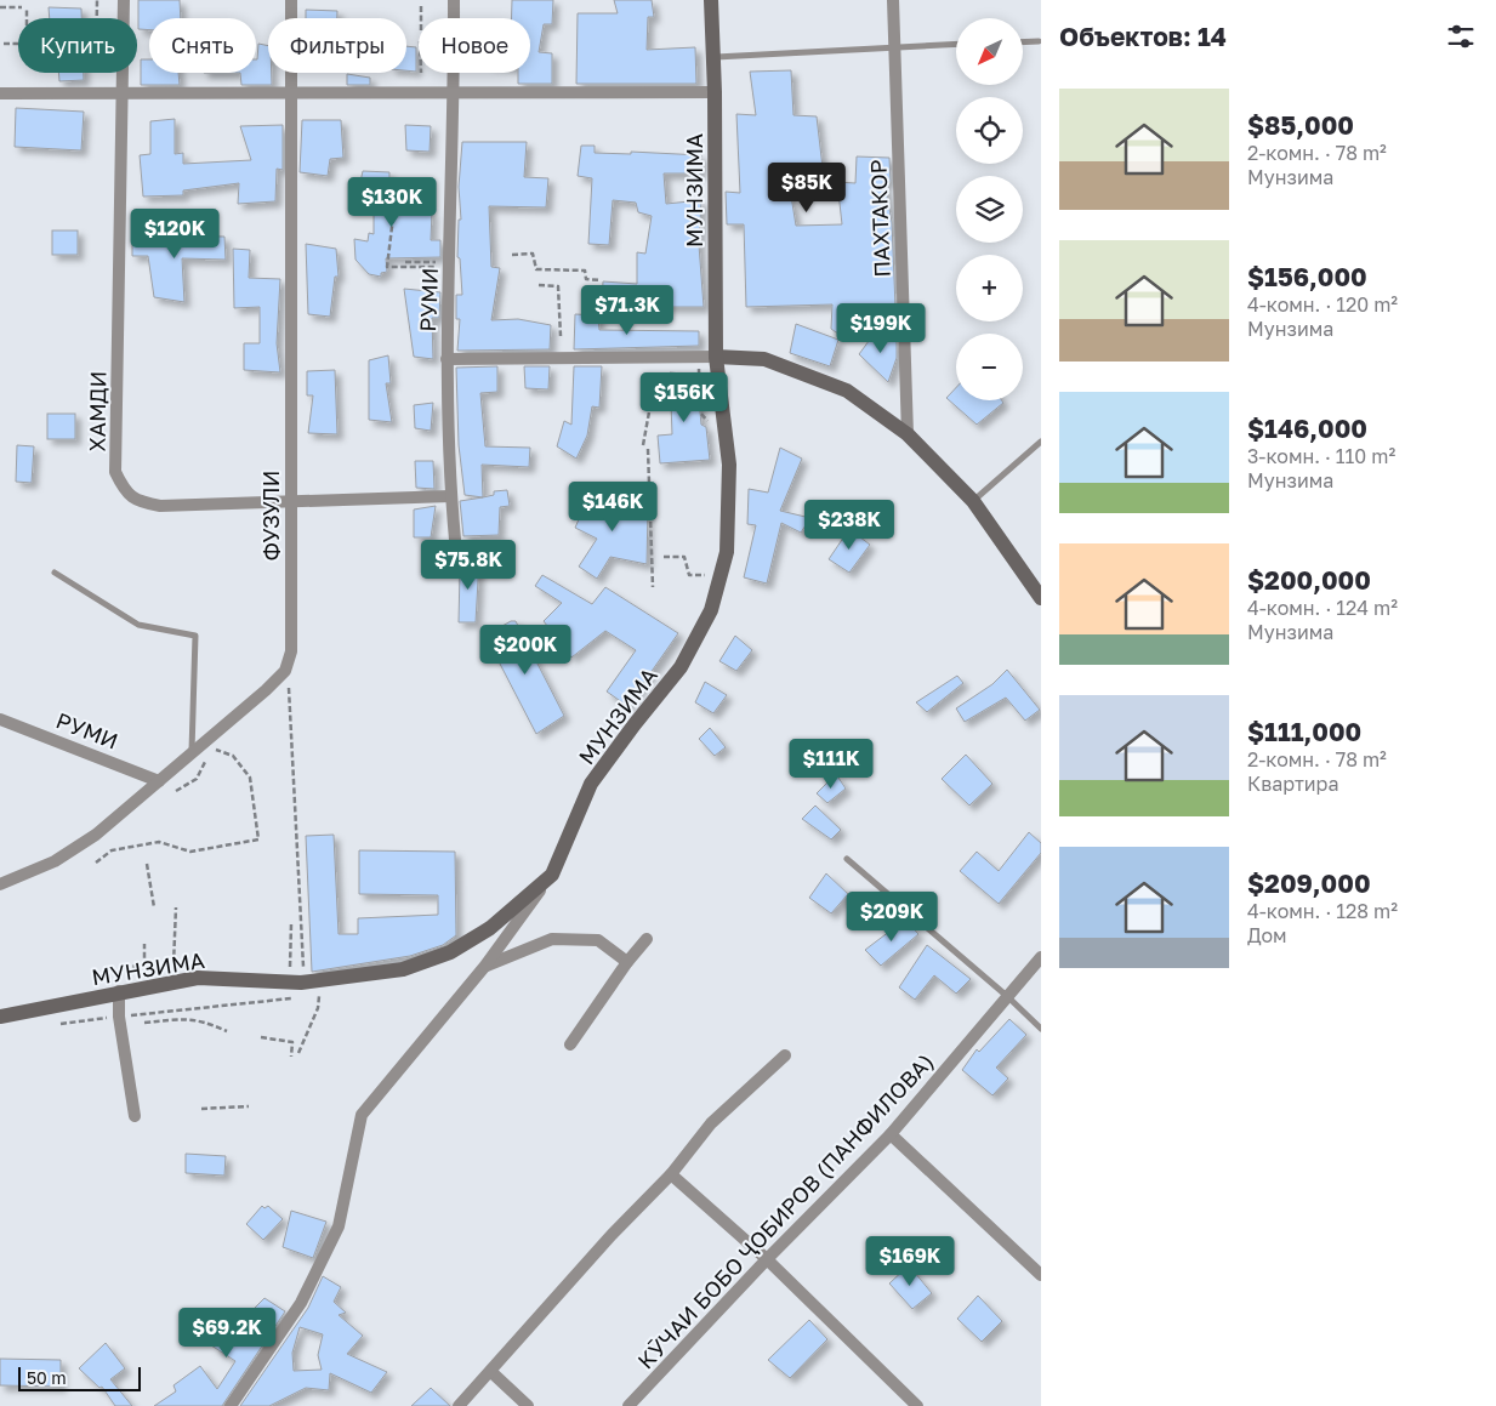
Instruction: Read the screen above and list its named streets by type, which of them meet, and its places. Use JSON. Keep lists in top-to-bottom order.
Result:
{
  "streets": {
    "street": [
      "МУНЗИМА",
      "ПАХТАКОР",
      "РУМИ",
      "ХАМДИ",
      "ФУЗУЛИ",
      "КӮЧАИ БОБО ҶОБИРОВ (ПАНФИЛОВА)"
    ]
  },
  "crossings": [
    ["РУМИ", "ХАМДИ"],
    ["РУМИ", "ФУЗУЛИ"],
    ["ХАМДИ", "ФУЗУЛИ"]
  ],
  "scale_bar": "50 m",
  "north": "bottom left",
  "page": {
    "heading": "Объектов: 14",
    "map_buttons": ["+", "−"],
    "chip": [
      "Купить",
      "Снять",
      "Фильтры",
      "Новое"
    ],
    "list": [
      {
        "name": "$85,000",
        "note": "2-комн. · 78 m² · Мунзима"
      },
      {
        "name": "$156,000",
        "note": "4-комн. · 120 m² · Мунзима"
      },
      {
        "name": "$146,000",
        "note": "3-комн. · 110 m² · Мунзима"
      },
      {
        "name": "$200,000",
        "note": "4-комн. · 124 m² · Мунзима"
      },
      {
        "name": "$111,000",
        "note": "2-комн. · 78 m² · Квартира"
      },
      {
        "name": "$209,000",
        "note": "4-комн. · 128 m² · Дом"
      }
    ],
    "price": [
      "$85K",
      "$130K",
      "$120K",
      "$71.3K",
      "$199K",
      "$156K",
      "$146K",
      "$238K",
      "$75.8K",
      "$200K",
      "$111K",
      "$209K",
      "$169K",
      "$69.2K"
    ],
    "scale": "50 m"
  }
}
